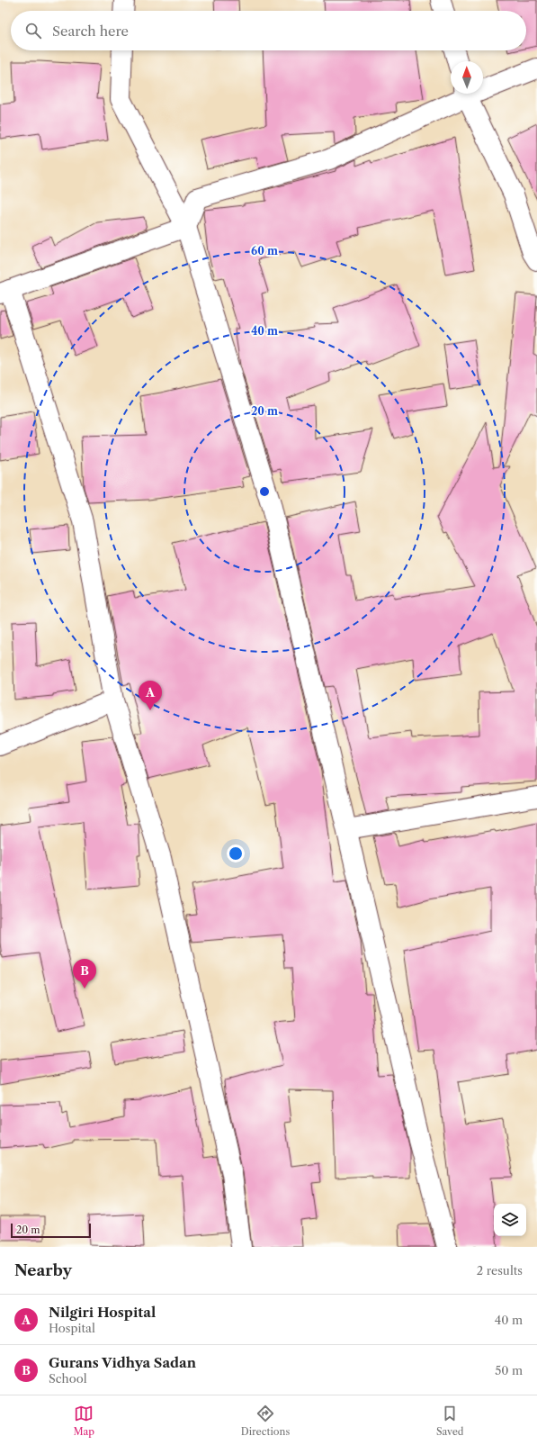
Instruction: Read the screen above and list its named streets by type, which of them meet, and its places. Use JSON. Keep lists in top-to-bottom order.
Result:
{
  "scale_bar": "20 m",
  "north": "top",
  "page": {
    "search": "Search here",
    "pins": ["A", "B"],
    "scale": "20 m",
    "heading": ["Nearby", "2 results"],
    "list": [
      {
        "mark": "A",
        "name": "Nilgiri Hospital",
        "note": "Hospital",
        "value": "40 m"
      },
      {
        "mark": "B",
        "name": "Gurans Vidhya Sadan",
        "note": "School",
        "value": "50 m"
      }
    ],
    "nav": ["Map", "Directions", "Saved"]
  },
  "rings": ["60 m", "40 m", "20 m"]
}
